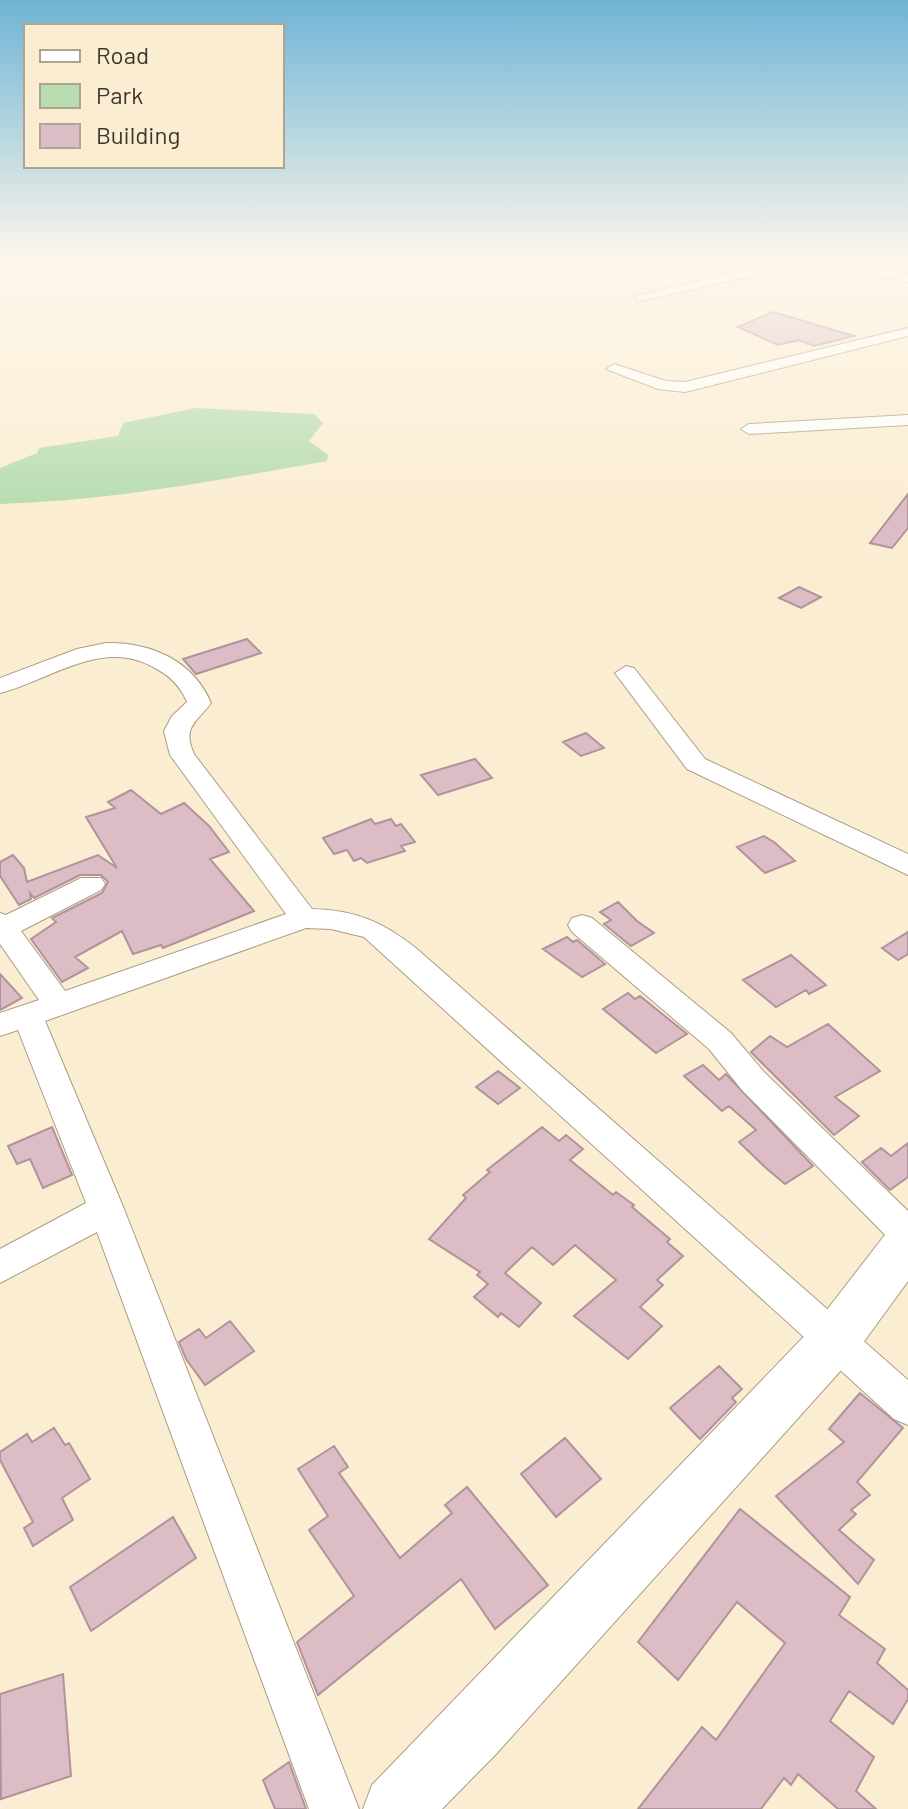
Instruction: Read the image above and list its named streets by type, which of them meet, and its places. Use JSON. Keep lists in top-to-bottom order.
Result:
{
  "legend": ["Road", "Park", "Building"]
}
